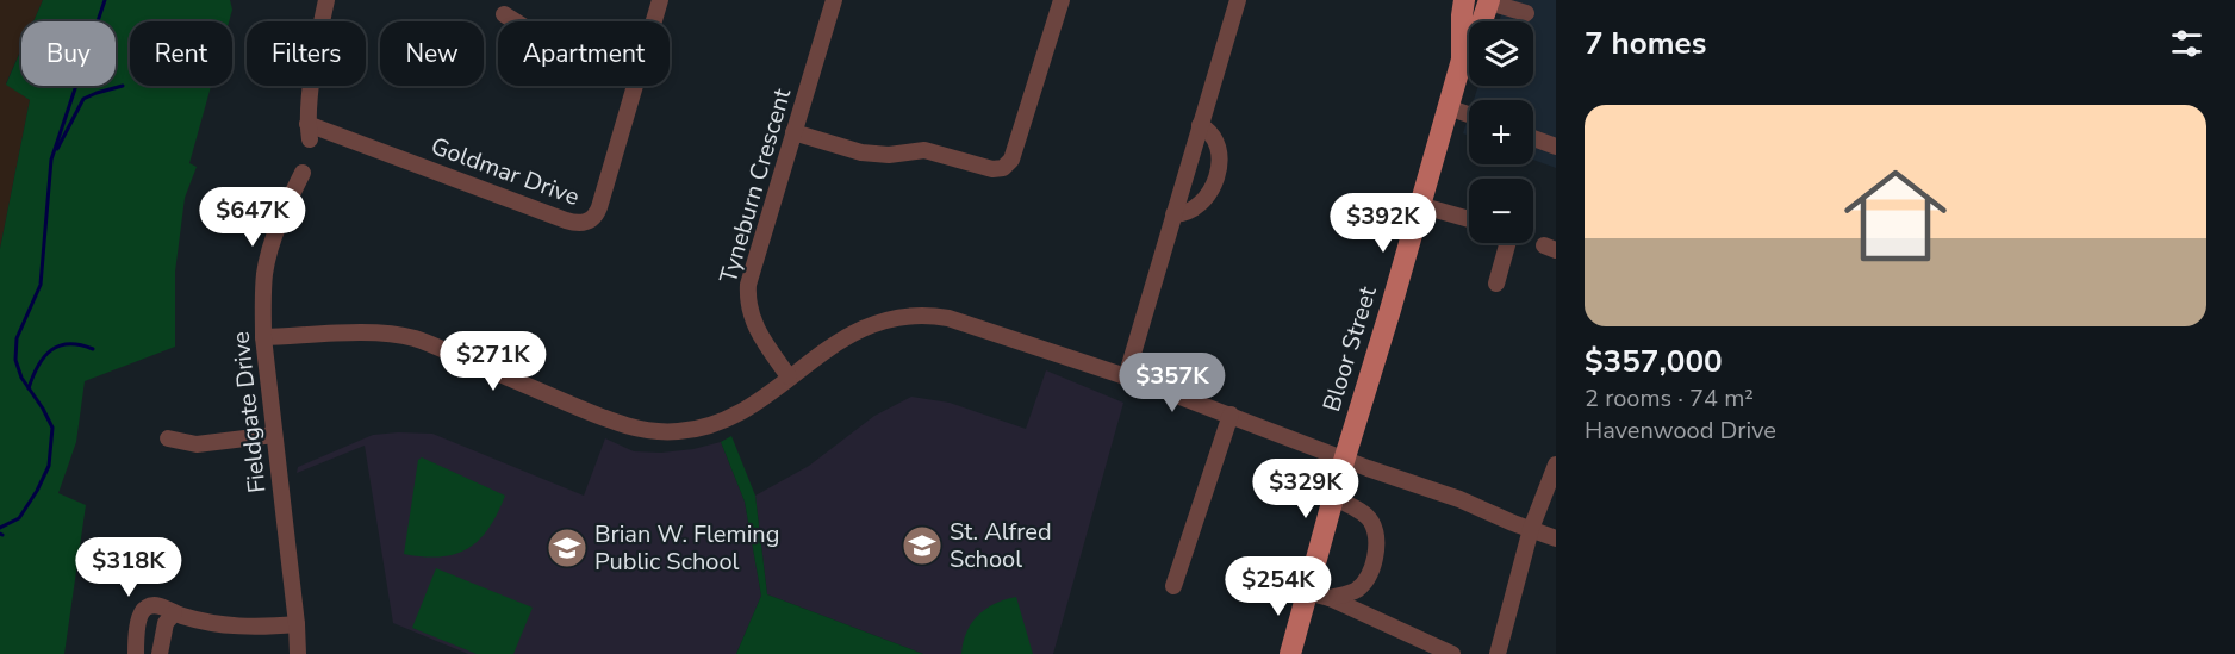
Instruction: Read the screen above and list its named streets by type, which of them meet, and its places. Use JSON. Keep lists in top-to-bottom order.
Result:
{
  "streets": {
    "main road": ["Bloor Street"],
    "street": ["Goldmar Drive", "Tyneburn Crescent", "Fieldgate Drive"]
  },
  "places": {
    "school or university": ["St. Alfred School", "Brian W. Fleming Public School"]
  },
  "page": {
    "heading": "7 homes",
    "map_buttons": ["+", "−"],
    "chip": [
      "Buy",
      "Rent",
      "Filters",
      "New",
      "Apartment"
    ],
    "list": [
      {
        "name": "$357,000",
        "note": "2 rooms · 74 m² · Havenwood Drive"
      }
    ],
    "price": [
      "$647K",
      "$392K",
      "$271K",
      "$357K",
      "$329K",
      "$318K",
      "$254K"
    ]
  }
}
